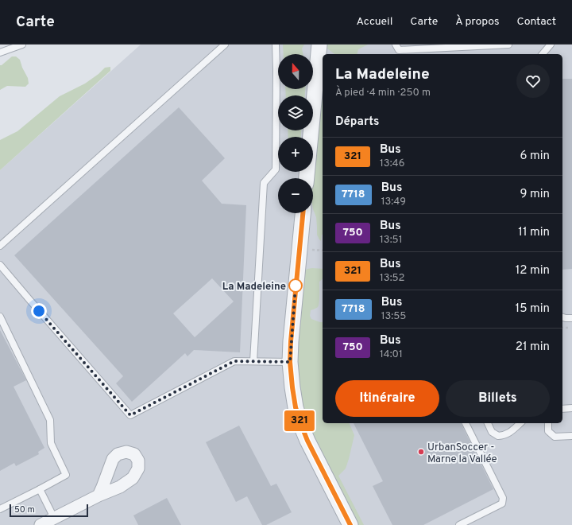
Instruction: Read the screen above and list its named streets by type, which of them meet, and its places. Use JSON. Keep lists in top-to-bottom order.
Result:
{
  "places": ["La Madeleine", "UrbanSoccer - Marne la Vallée"],
  "lines": ["bus line 321"],
  "scale_bar": "50 m",
  "north": "top",
  "page": {
    "header": "Carte",
    "nav": [
      "Accueil",
      "Carte",
      "À propos",
      "Contact"
    ],
    "on_map": "321",
    "map_buttons": ["+", "−"],
    "heading": [
      ["La Madeleine", "À pied · 4 min · 250 m"],
      "Départs"
    ],
    "list": [
      {
        "mark": "321",
        "name": "Bus",
        "note": "13:46",
        "value": "6 min"
      },
      {
        "mark": "7718",
        "name": "Bus",
        "note": "13:49",
        "value": "9 min"
      },
      {
        "mark": "750",
        "name": "Bus",
        "note": "13:51",
        "value": "11 min"
      },
      {
        "mark": "321",
        "name": "Bus",
        "note": "13:52",
        "value": "12 min"
      },
      {
        "mark": "7718",
        "name": "Bus",
        "note": "13:55",
        "value": "15 min"
      },
      {
        "mark": "750",
        "name": "Bus",
        "note": "14:01",
        "value": "21 min"
      }
    ],
    "buttons": ["Itinéraire", "Billets"],
    "scale": "50 m"
  }
}
